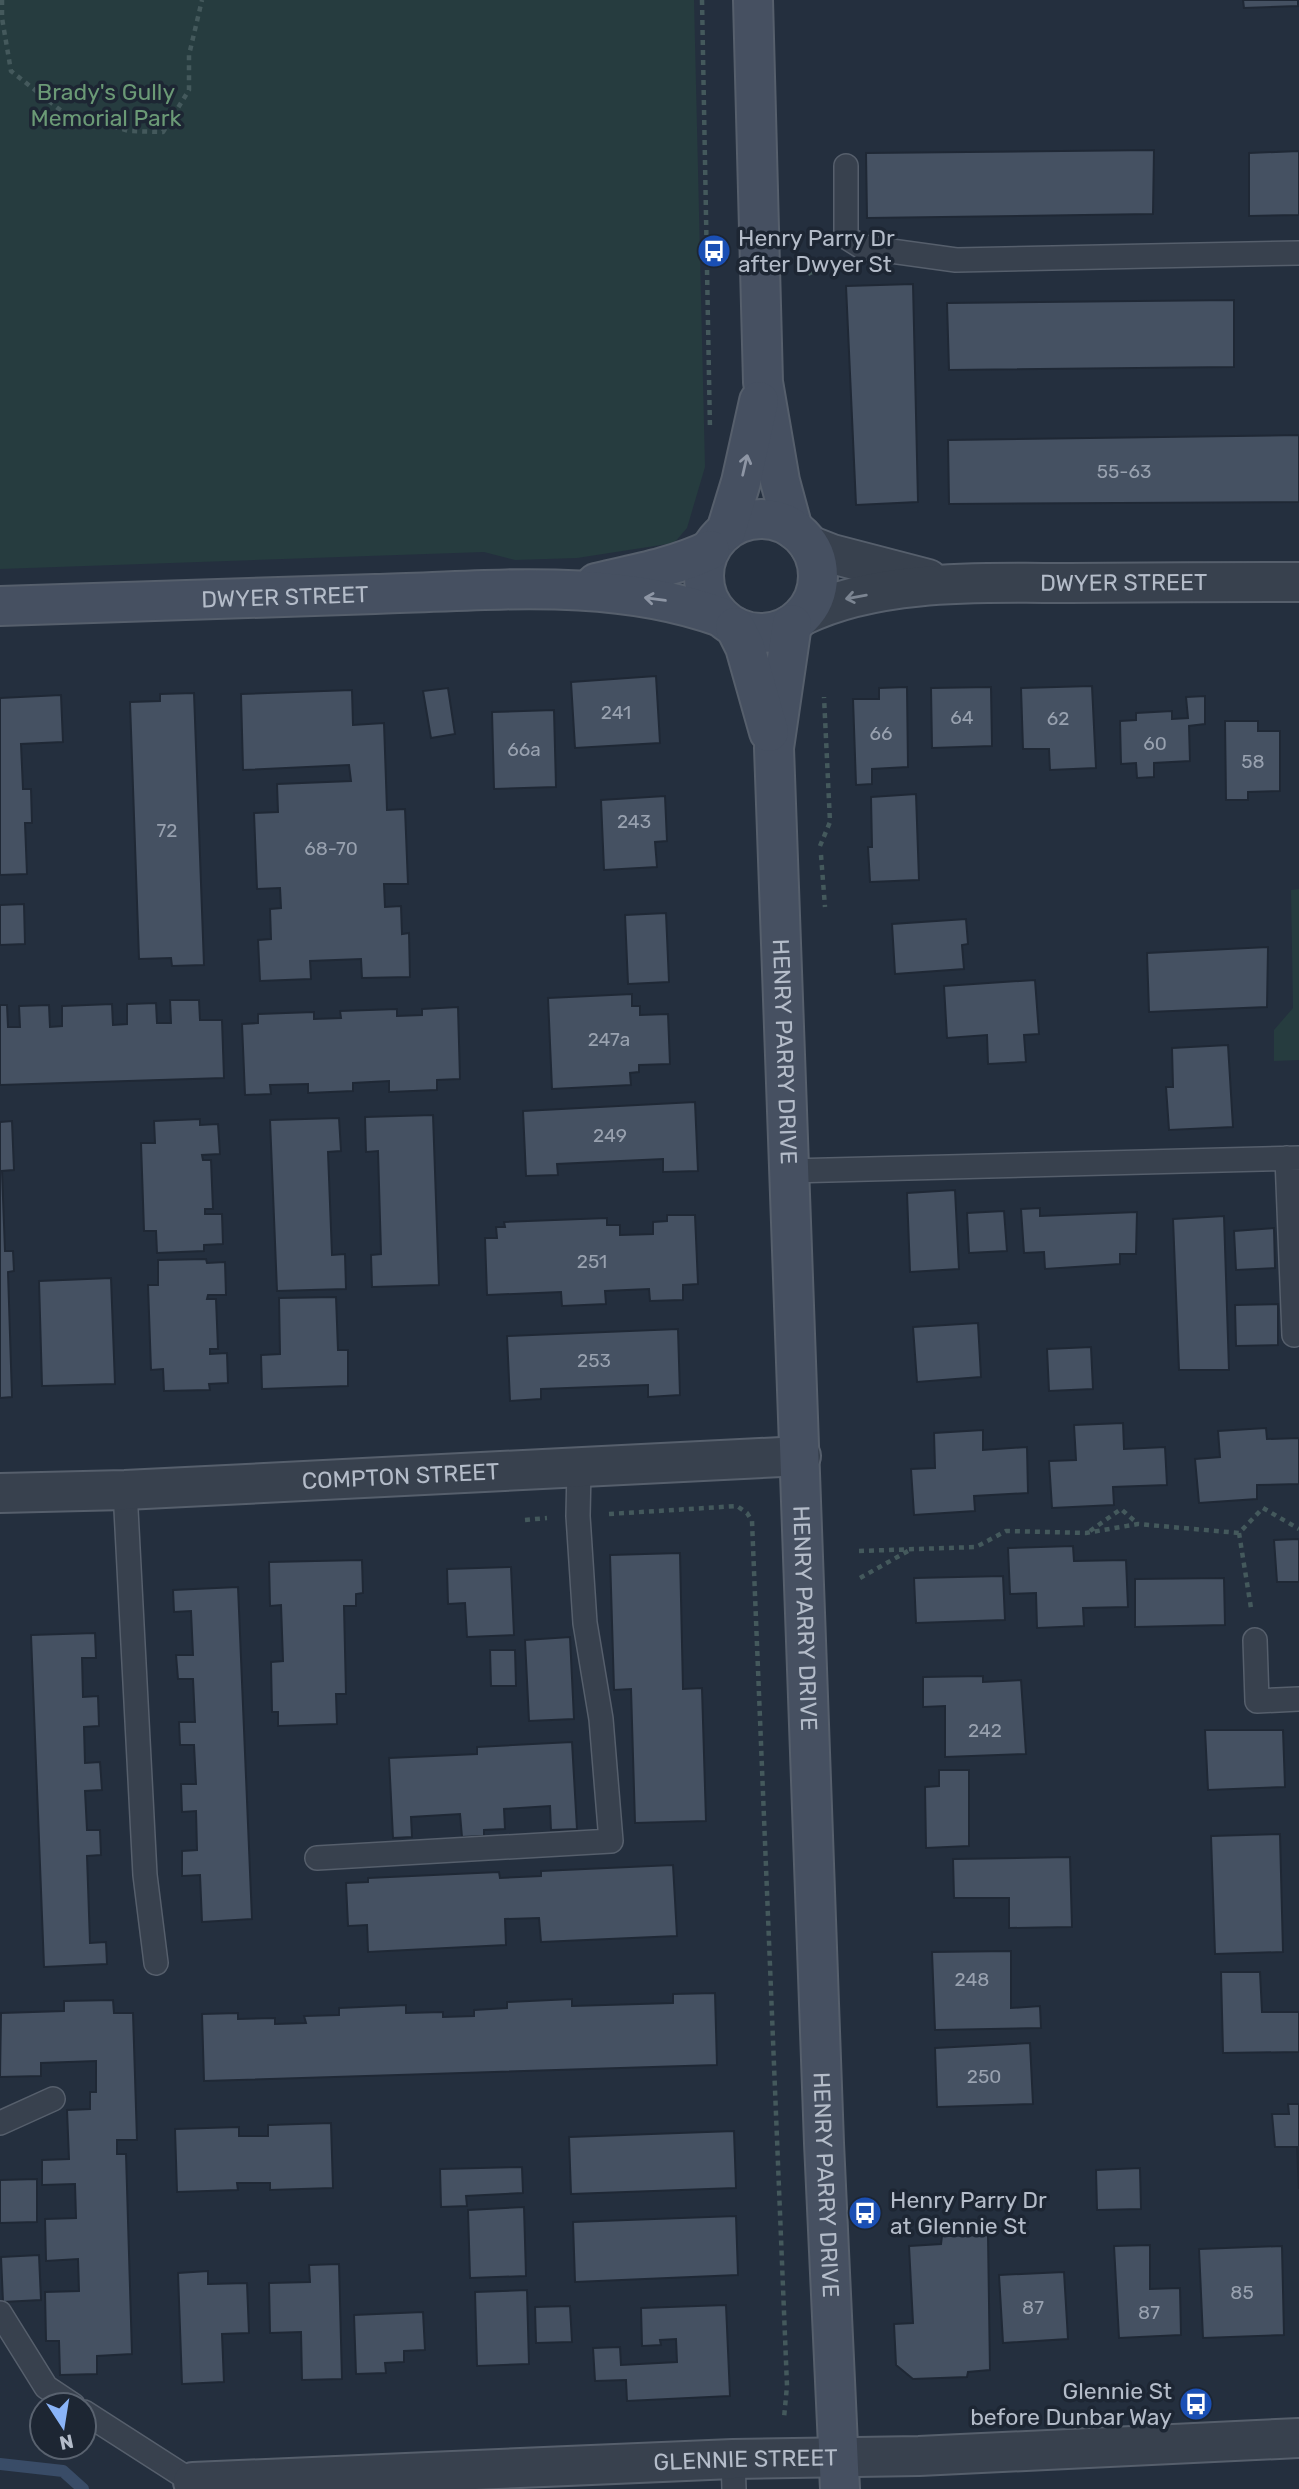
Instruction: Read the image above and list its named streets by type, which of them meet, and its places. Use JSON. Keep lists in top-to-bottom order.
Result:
{
  "streets": {
    "main road": ["DWYER STREET", "HENRY PARRY DRIVE"],
    "street": ["COMPTON STREET", "GLENNIE STREET"]
  },
  "crossings": [
    ["DWYER STREET", "HENRY PARRY DRIVE"],
    ["HENRY PARRY DRIVE", "COMPTON STREET"],
    ["HENRY PARRY DRIVE", "GLENNIE STREET"]
  ],
  "parks": ["Brady's Gully Memorial Park"],
  "places": {
    "bus stop": ["Henry Parry Dr after Dwyer St", "Henry Parry Dr at Glennie St", "Glennie St before Dunbar Way"]
  },
  "house_numbers": [
    "55-63",
    "241",
    "64",
    "62",
    "66",
    "60",
    "66a",
    "58",
    "243",
    "72",
    "68-70",
    "247a",
    "249",
    "251",
    "253",
    "242",
    "248",
    "250",
    "85",
    "87",
    "87"
  ],
  "north": "bottom"
}
